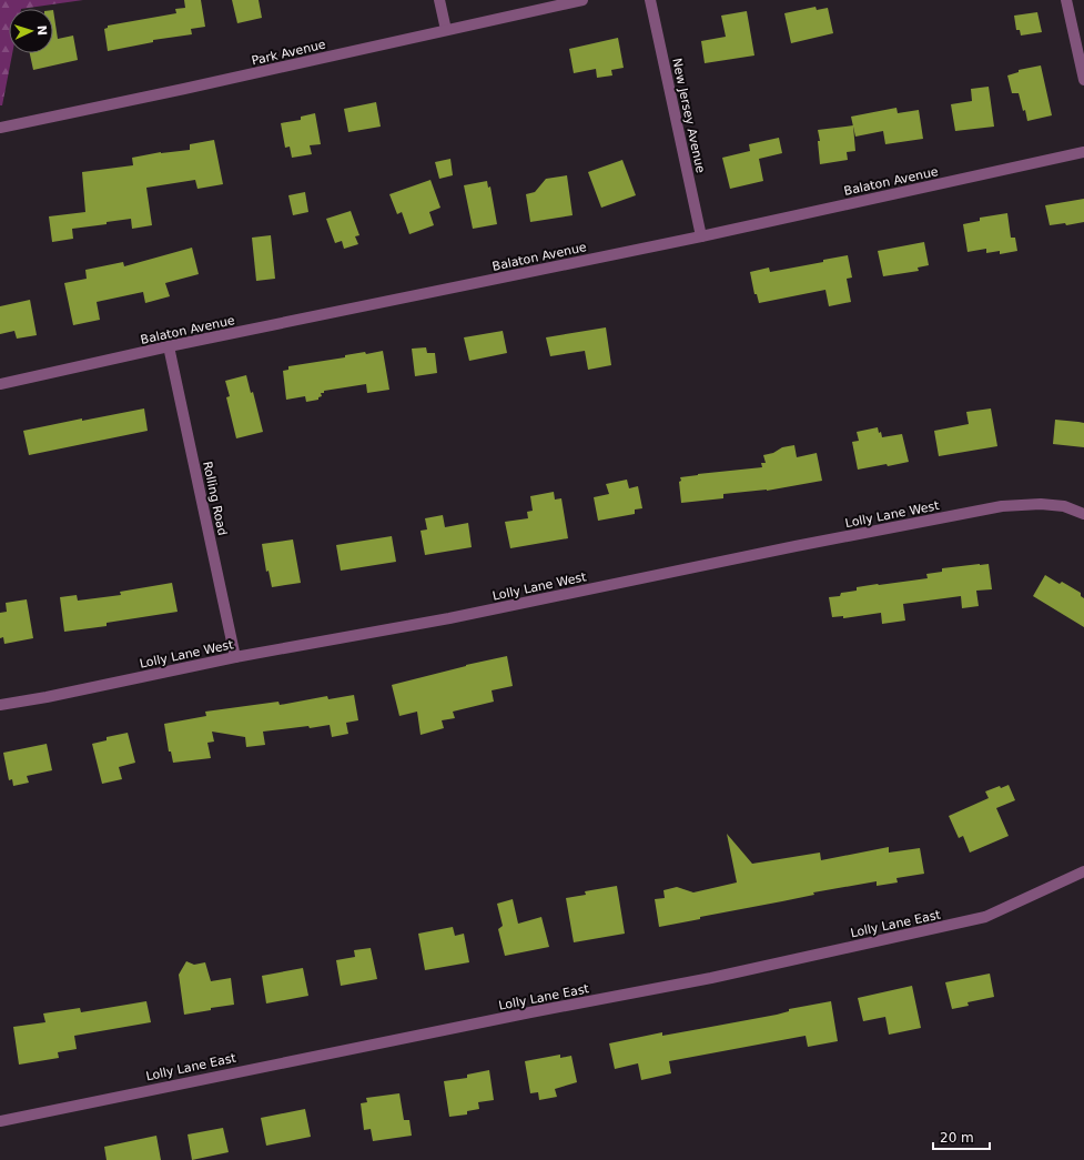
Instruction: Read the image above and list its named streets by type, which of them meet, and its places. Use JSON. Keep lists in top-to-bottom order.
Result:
{
  "streets": {
    "street": [
      "Park Avenue",
      "New Jersey Avenue",
      "Balaton Avenue",
      "Rolling Road",
      "Lolly Lane West",
      "Lolly Lane East"
    ]
  },
  "crossings": [
    ["New Jersey Avenue", "Balaton Avenue"],
    ["Balaton Avenue", "Rolling Road"],
    ["Rolling Road", "Lolly Lane West"]
  ],
  "scale_bar": "20 m",
  "north": "right"
}
